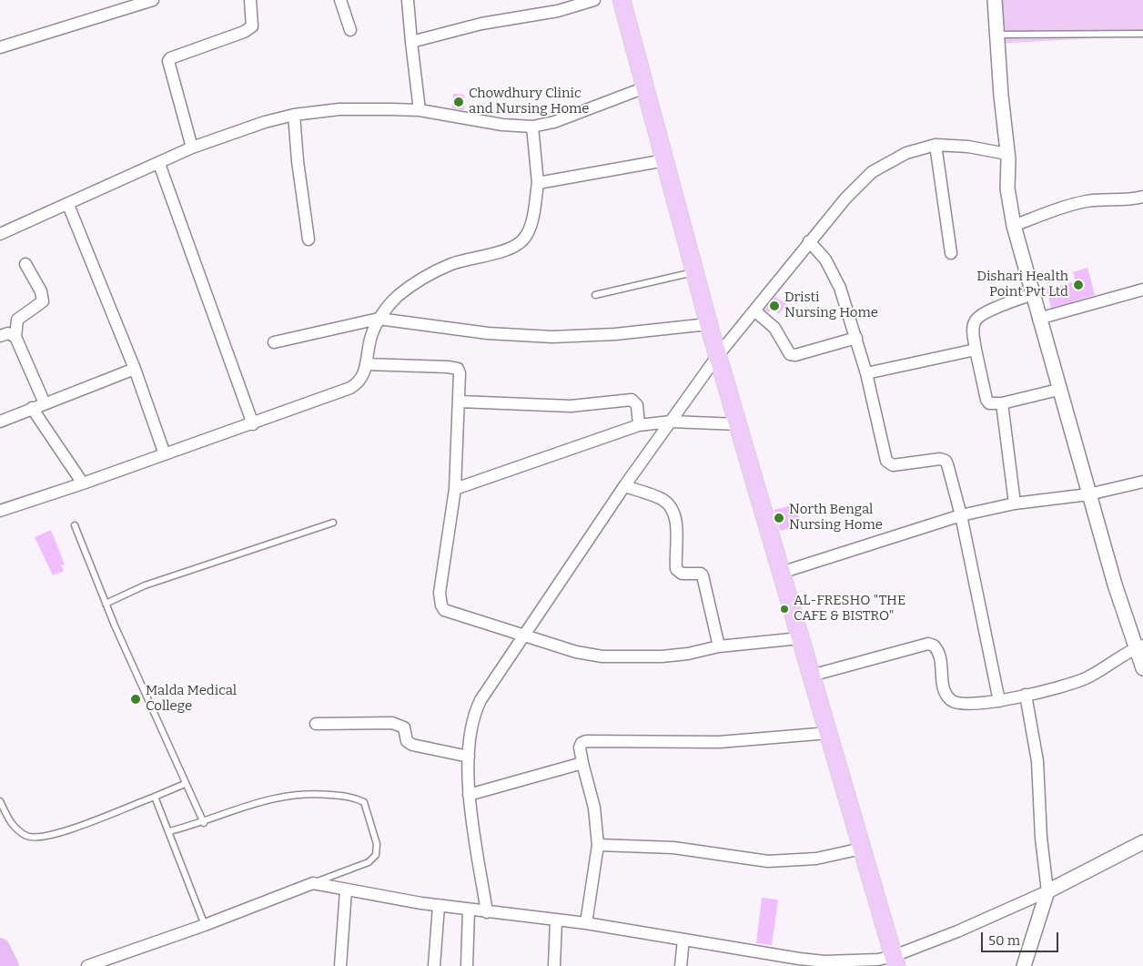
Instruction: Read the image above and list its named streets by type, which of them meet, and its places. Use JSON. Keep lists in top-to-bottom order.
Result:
{
  "places": [
    "Chowdhury Clinic and Nursing Home",
    "Dishari Health Point Pvt Ltd",
    "Dristi Nursing Home",
    "North Bengal Nursing Home",
    "AL-FRESHO \"THE CAFE & BISTRO\"",
    "Malda Medical College"
  ],
  "scale_bar": "50 m"
}
